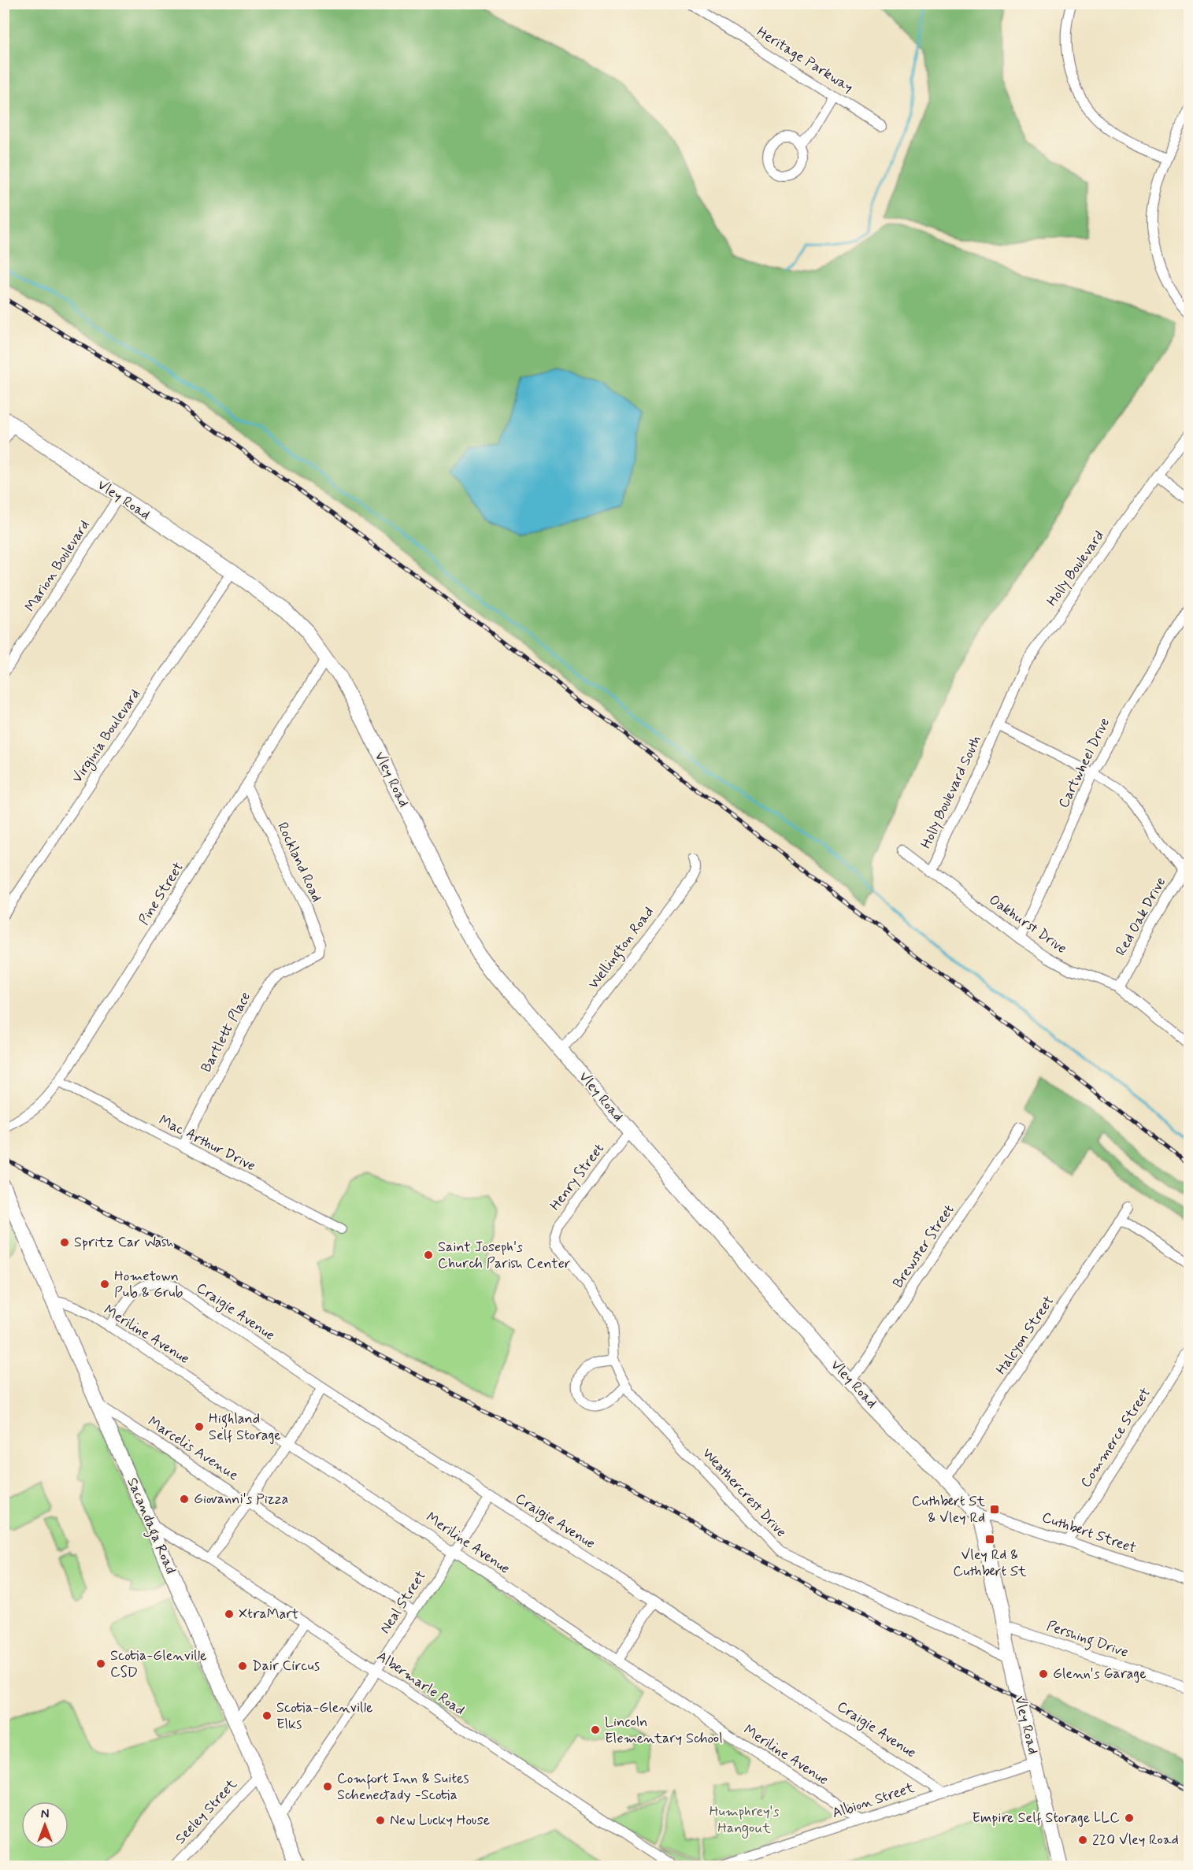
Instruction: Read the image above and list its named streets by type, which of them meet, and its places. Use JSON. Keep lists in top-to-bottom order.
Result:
{
  "streets": {
    "street": [
      "Heritage Parkway",
      "Vley Road",
      "Marion Boulevard",
      "Holly Boulevard",
      "Virginia Boulevard",
      "Cartwheel Drive",
      "Holly Boulevard South",
      "Rockland Road",
      "Pine Street",
      "Red Oak Drive",
      "Oakhurst Drive",
      "Wellington Road",
      "Bartlett Place",
      "Mac Arthur Drive",
      "Henry Street",
      "Brewster Street",
      "Craigie Avenue",
      "Meriline Avenue",
      "Halcyon Street",
      "Commerce Street",
      "Marcelis Avenue",
      "Weathercrest Drive",
      "Sacandaga Road",
      "Cuthbert Street",
      "Neal Street",
      "Pershing Drive",
      "Albermarle Road",
      "Albion Street",
      "Seeley Street"
    ]
  },
  "crossings": [
    ["Vley Road", "Marion Boulevard"],
    ["Vley Road", "Virginia Boulevard"],
    ["Vley Road", "Pine Street"],
    ["Vley Road", "Wellington Road"],
    ["Vley Road", "Henry Street"],
    ["Vley Road", "Brewster Street"],
    ["Vley Road", "Halcyon Street"],
    ["Vley Road", "Weathercrest Drive"],
    ["Vley Road", "Cuthbert Street"],
    ["Vley Road", "Pershing Drive"],
    ["Vley Road", "Albion Street"],
    ["Holly Boulevard", "Holly Boulevard South"],
    ["Cartwheel Drive", "Oakhurst Drive"],
    ["Holly Boulevard South", "Oakhurst Drive"],
    ["Rockland Road", "Pine Street"],
    ["Rockland Road", "Bartlett Place"],
    ["Pine Street", "Mac Arthur Drive"],
    ["Red Oak Drive", "Oakhurst Drive"],
    ["Bartlett Place", "Mac Arthur Drive"],
    ["Henry Street", "Weathercrest Drive"],
    ["Craigie Avenue", "Meriline Avenue"],
    ["Craigie Avenue", "Neal Street"],
    ["Craigie Avenue", "Albion Street"],
    ["Meriline Avenue", "Sacandaga Road"],
    ["Meriline Avenue", "Neal Street"],
    ["Meriline Avenue", "Albion Street"],
    ["Commerce Street", "Cuthbert Street"],
    ["Marcelis Avenue", "Sacandaga Road"],
    ["Marcelis Avenue", "Neal Street"],
    ["Sacandaga Road", "Neal Street"],
    ["Sacandaga Road", "Albermarle Road"],
    ["Sacandaga Road", "Seeley Street"],
    ["Neal Street", "Albermarle Road"]
  ],
  "parks": ["Humphrey's Hangout"],
  "places": {
    "other": [
      "Spritz Car Wash",
      "Saint Joseph's Church Parish Center",
      "Hometown Pub & Grub",
      "Highland Self Storage",
      "Giovanni's Pizza",
      "XtraMart",
      "Scotia-Glenville CSD",
      "Dair Circus",
      "Glenn's Garage",
      "Scotia-Glenville Elks",
      "Lincoln Elementary School",
      "Comfort Inn & Suites Schenectady -Scotia",
      "Empire Self Storage LLC",
      "New Lucky House",
      "220 Vley Road"
    ],
    "transit": ["Cuthbert St & Vley Rd", "Vley Rd & Cuthbert St"]
  },
  "north": "top"
}
